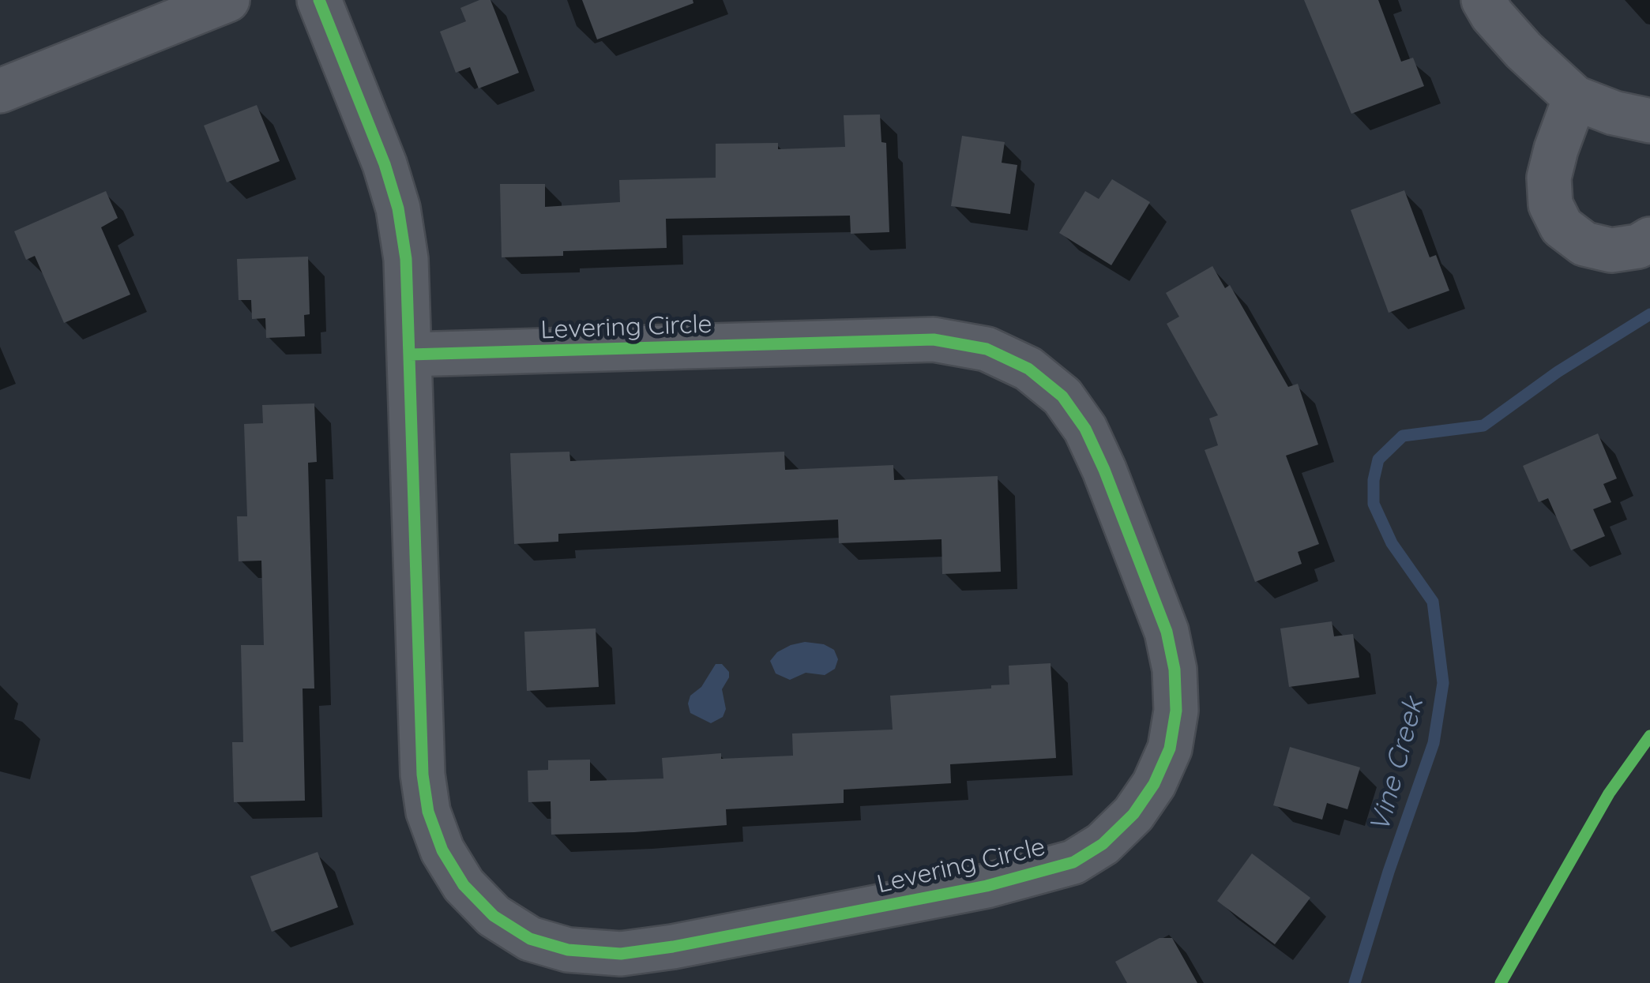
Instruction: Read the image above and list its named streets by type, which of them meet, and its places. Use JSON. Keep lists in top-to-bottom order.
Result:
{
  "streets": {
    "street": ["Levering Circle"]
  },
  "water": ["Vine Creek"]
}
